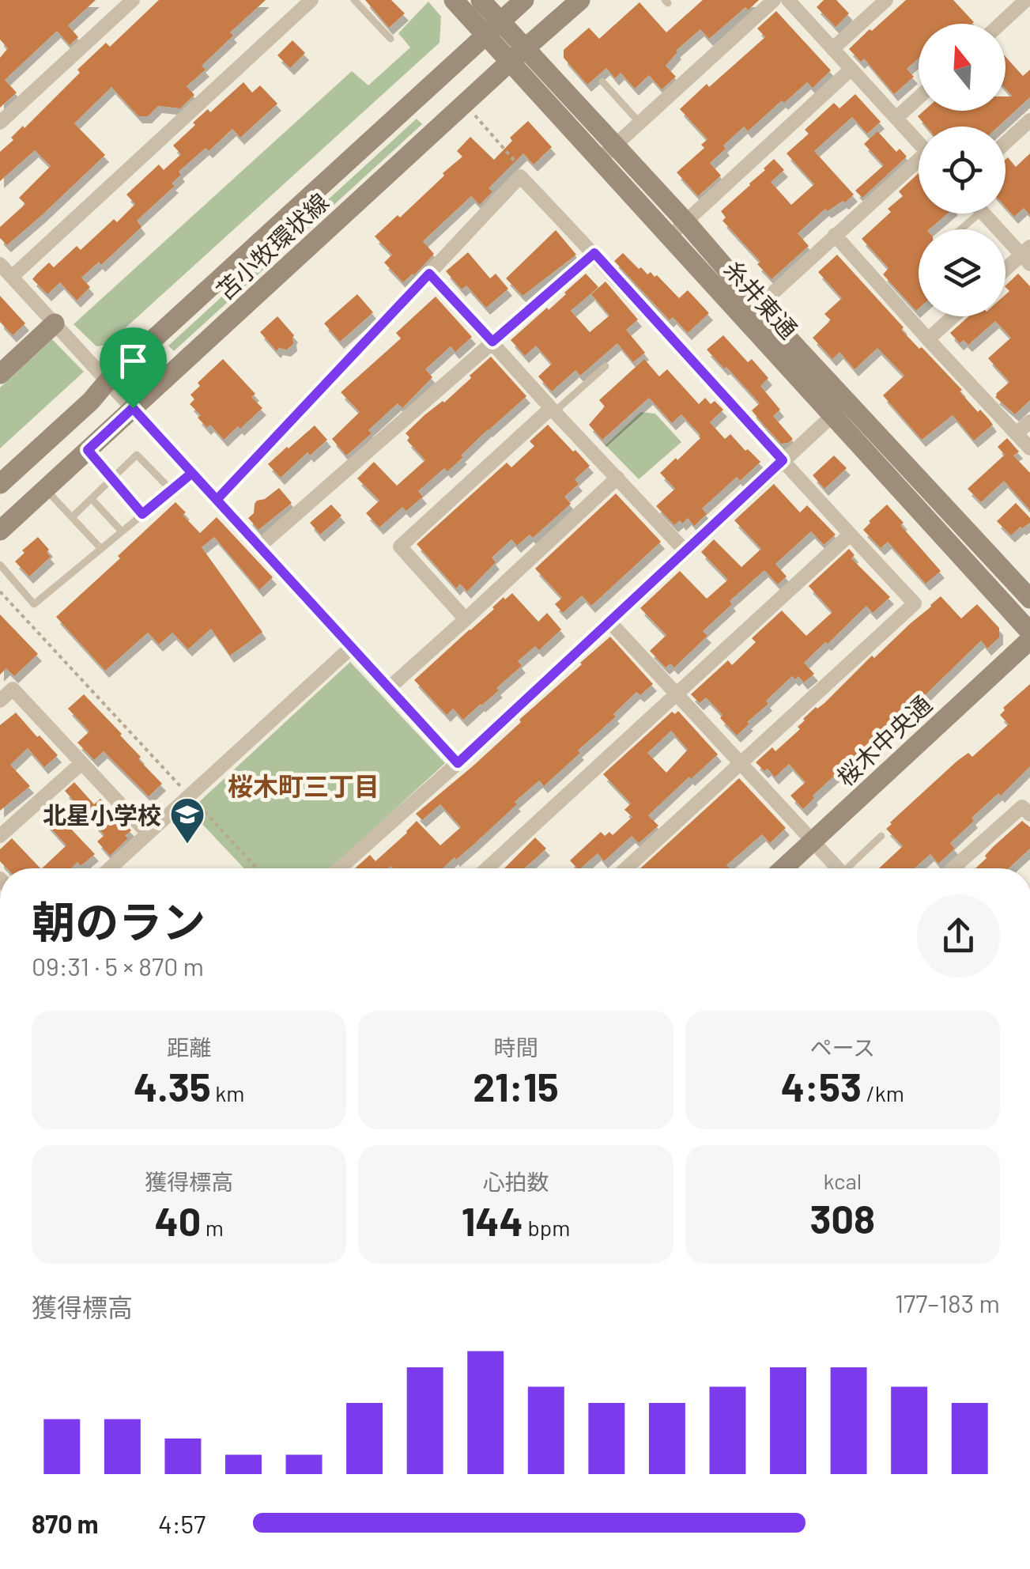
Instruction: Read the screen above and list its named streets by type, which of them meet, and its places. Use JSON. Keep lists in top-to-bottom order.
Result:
{
  "streets": {
    "street": ["苫小牧環状線", "糸井東通", "桜木中央通"]
  },
  "crossings": [
    ["苫小牧環状線", "糸井東通"]
  ],
  "districts": ["桜木町三丁目"],
  "places": {
    "school or university": ["北星小学校"]
  },
  "north": "top",
  "page": {
    "heading": ["朝のラン", "09:31 · 5 × 870 m"],
    "stats": [
      ["距離", "4.35 km"],
      ["時間", "21:15"],
      ["ペース", "4:53 /km"],
      ["獲得標高", "40 m"],
      ["心拍数", "144 bpm"],
      ["kcal", "308"]
    ],
    "chart": ["獲得標高", "177–183 m"],
    "list": [
      {
        "name": "870 m",
        "note": "4:57"
      }
    ]
  }
}
